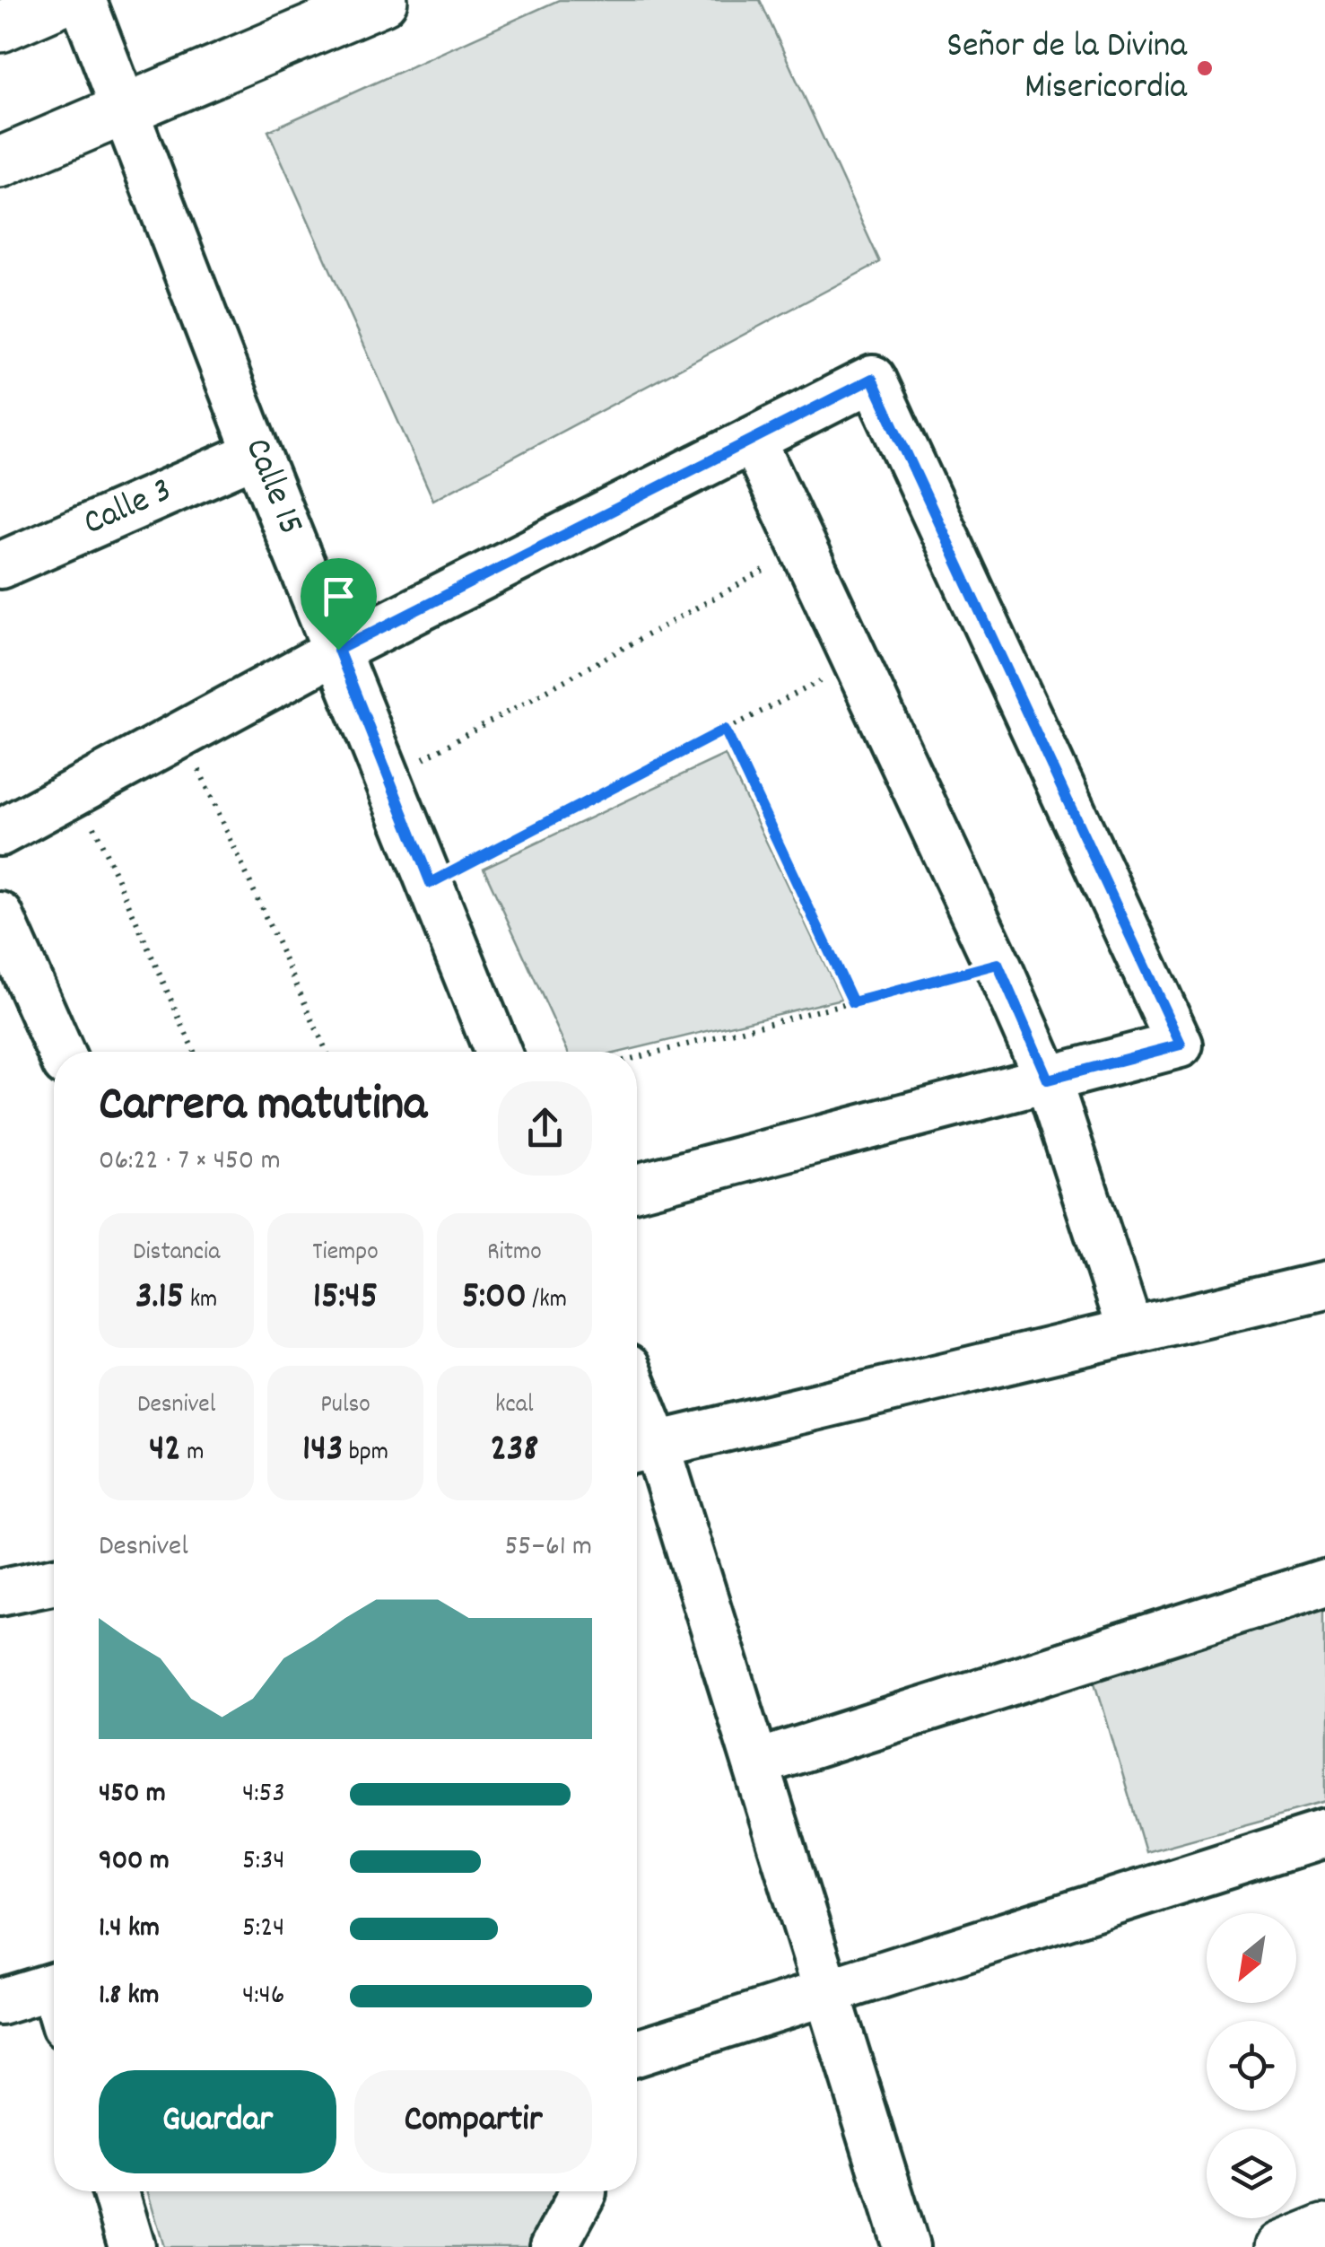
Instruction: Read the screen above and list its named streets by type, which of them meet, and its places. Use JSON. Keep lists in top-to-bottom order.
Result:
{
  "streets": {
    "street": ["Calle 15", "Calle 3"]
  },
  "crossings": [
    ["Calle 15", "Calle 3"]
  ],
  "places": ["Señor de la Divina Misericordia"],
  "north": "bottom left",
  "page": {
    "heading": ["Carrera matutina", "06:22 · 7 × 450 m"],
    "stats": [
      ["Distancia", "3.15 km"],
      ["Tiempo", "15:45"],
      ["Ritmo", "5:00 /km"],
      ["Desnivel", "42 m"],
      ["Pulso", "143 bpm"],
      ["kcal", "238"]
    ],
    "chart": ["Desnivel", "55–61 m"],
    "list": [
      {
        "name": "450 m",
        "note": "4:53"
      },
      {
        "name": "900 m",
        "note": "5:34"
      },
      {
        "name": "1.4 km",
        "note": "5:24"
      },
      {
        "name": "1.8 km",
        "note": "4:46"
      }
    ],
    "buttons": ["Guardar", "Compartir"]
  }
}
